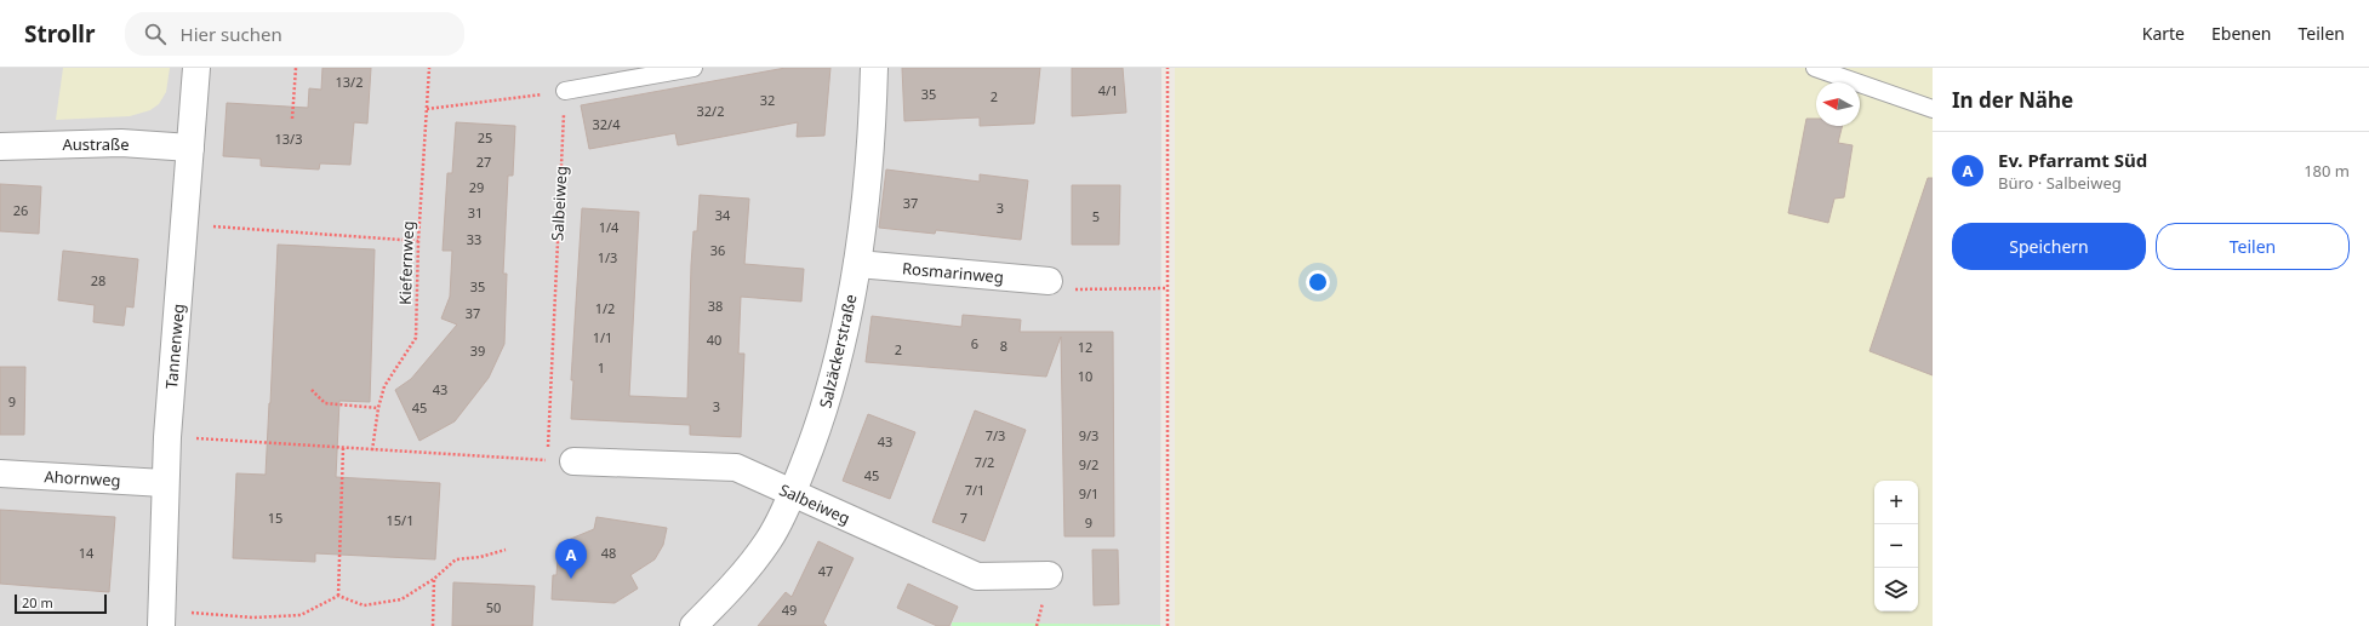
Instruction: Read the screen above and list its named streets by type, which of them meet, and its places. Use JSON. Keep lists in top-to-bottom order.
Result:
{
  "streets": {
    "street": [
      "Austraße",
      "Salbeiweg",
      "Rosmarinweg",
      "Tannenweg",
      "Salzäckerstraße",
      "Ahornweg"
    ],
    "path": ["Kiefernweg"]
  },
  "crossings": [
    ["Austraße", "Tannenweg"],
    ["Salbeiweg", "Kiefernweg"],
    ["Salbeiweg", "Salzäckerstraße"],
    ["Rosmarinweg", "Salzäckerstraße"],
    ["Tannenweg", "Ahornweg"]
  ],
  "house_numbers": [
    "13/2",
    "4/1",
    "35",
    "2",
    "32",
    "32/2",
    "32/4",
    "25",
    "13/3",
    "27",
    "29",
    "37",
    "3",
    "26",
    "31",
    "34",
    "5",
    "1/4",
    "33",
    "36",
    "1/3",
    "28",
    "35",
    "38",
    "1/2",
    "37",
    "1/1",
    "40",
    "6",
    "8",
    "12",
    "2",
    "39",
    "1",
    "10",
    "43",
    "9",
    "3",
    "45",
    "7/3",
    "9/3",
    "43",
    "7/2",
    "9/2",
    "45",
    "7/1",
    "9/1",
    "15",
    "7",
    "15/1",
    "9",
    "14",
    "48",
    "47",
    "50",
    "49"
  ],
  "scale_bar": "20 m",
  "north": "left",
  "page": {
    "header": "Strollr",
    "search": "Hier suchen",
    "nav": ["Karte", "Ebenen", "Teilen"],
    "heading": "In der Nähe",
    "list": [
      {
        "mark": "A",
        "name": "Ev. Pfarramt Süd",
        "note": "Büro · Salbeiweg",
        "value": "180 m"
      }
    ],
    "buttons": ["Speichern", "Teilen"],
    "map_buttons": ["+", "−"],
    "pins": "A",
    "scale": "20 m"
  }
}
